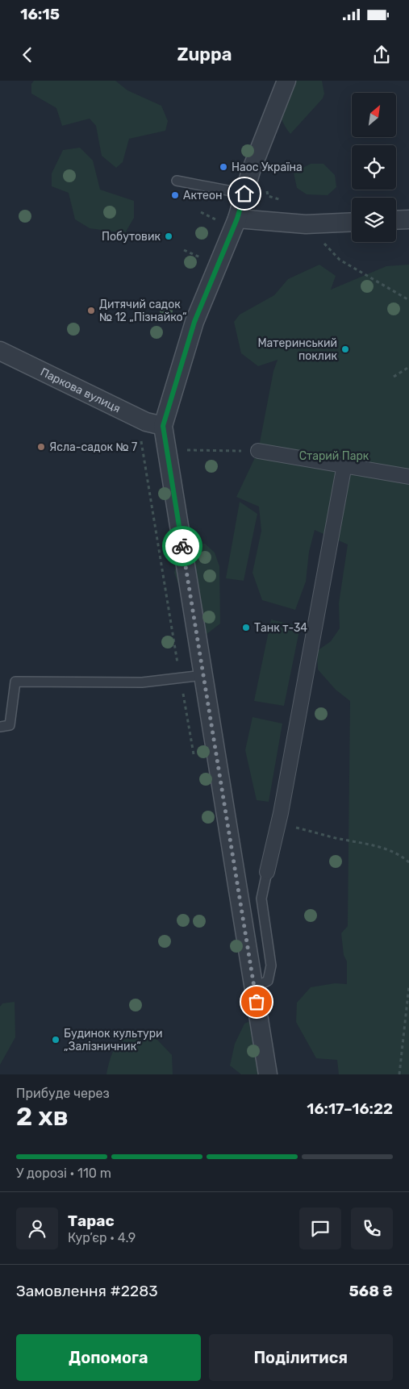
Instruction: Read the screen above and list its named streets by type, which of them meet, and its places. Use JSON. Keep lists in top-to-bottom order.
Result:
{
  "streets": {
    "street": ["Паркова вулиця"]
  },
  "parks": ["Старий Парк"],
  "places": [
    "Наос Україна",
    "Актеон",
    "Побутовик",
    "Дитячий садок № 12 „Пізнайко“",
    "Материнський поклик",
    "Ясла-садок № 7",
    "Танк т-34",
    "Будинок культури „Залізничник“"
  ],
  "north": "top right",
  "page": {
    "status": "16:15",
    "header": "Zuppa",
    "heading": ["2 хв", "Прибуде через", "16:17–16:22"],
    "panel": [
      "Тарас",
      "Кур’єр · 4.9",
      "Замовлення #2283",
      "568 ₴"
    ],
    "bar": "У дорозі · 110 m",
    "buttons": ["Допомога", "Поділитися"]
  }
}
